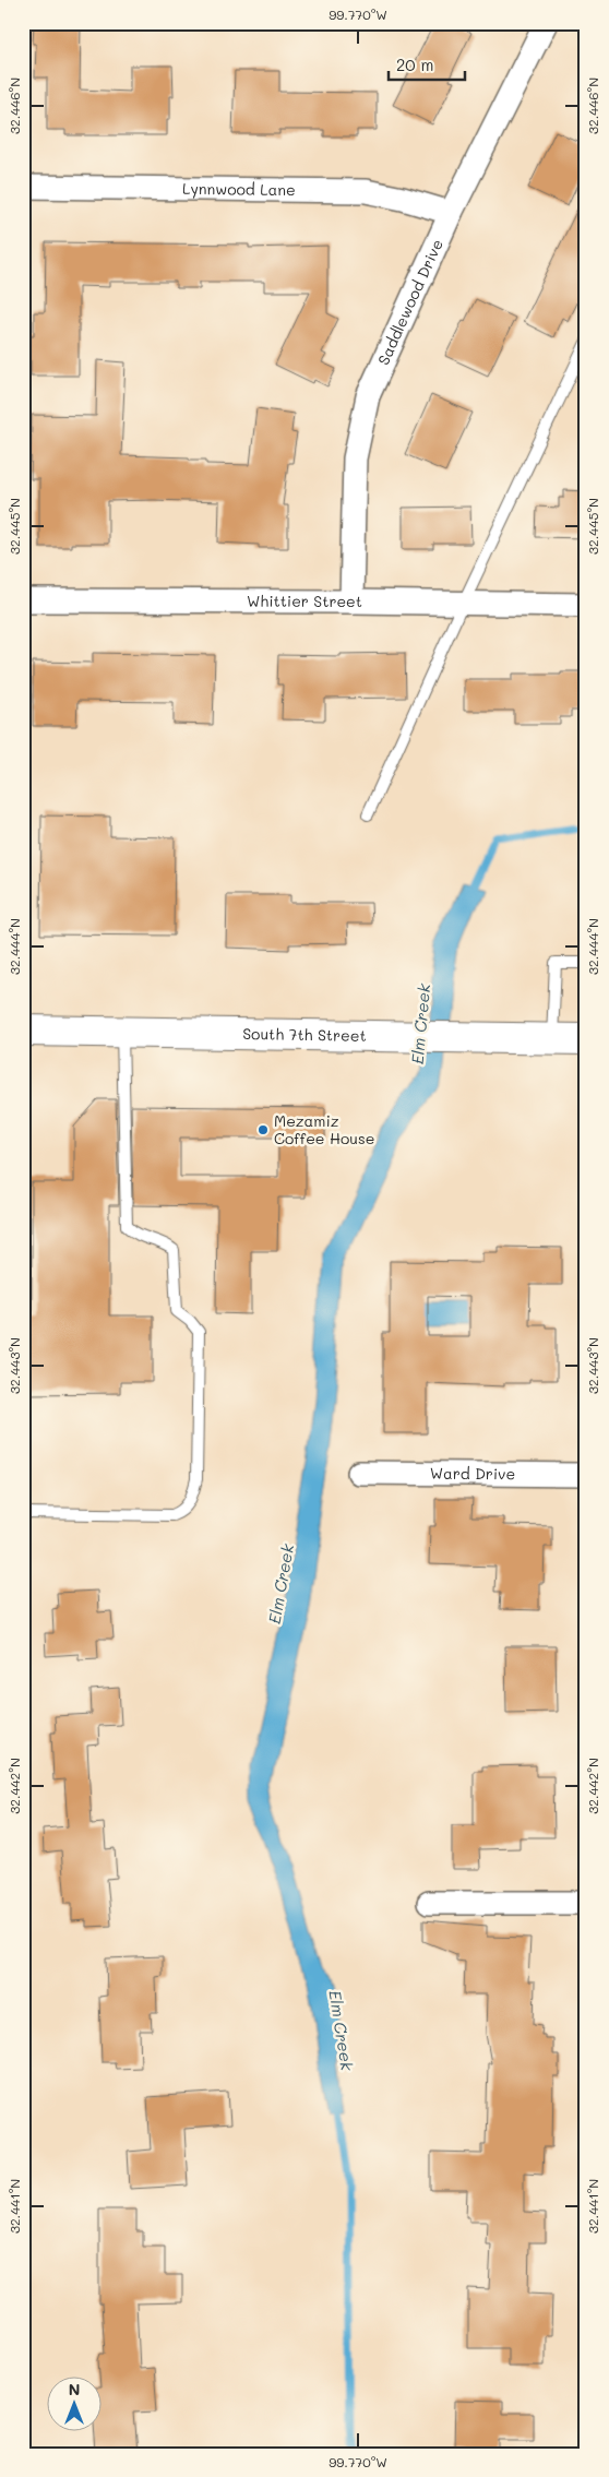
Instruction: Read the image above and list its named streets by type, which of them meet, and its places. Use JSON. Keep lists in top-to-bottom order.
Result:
{
  "streets": {
    "main road": ["South 7th Street"],
    "street": [
      "Lynnwood Lane",
      "Saddlewood Drive",
      "Whittier Street",
      "Ward Drive"
    ]
  },
  "crossings": [
    ["Lynnwood Lane", "Saddlewood Drive"],
    ["Saddlewood Drive", "Whittier Street"]
  ],
  "water": ["Elm Creek"],
  "places": ["Mezamiz Coffee House"],
  "scale_bar": "20 m",
  "north": "top",
  "coordinates": [
    "99.770°W",
    "32.446°N",
    "32.445°N",
    "32.444°N",
    "32.443°N",
    "32.442°N",
    "32.441°N"
  ]
}
